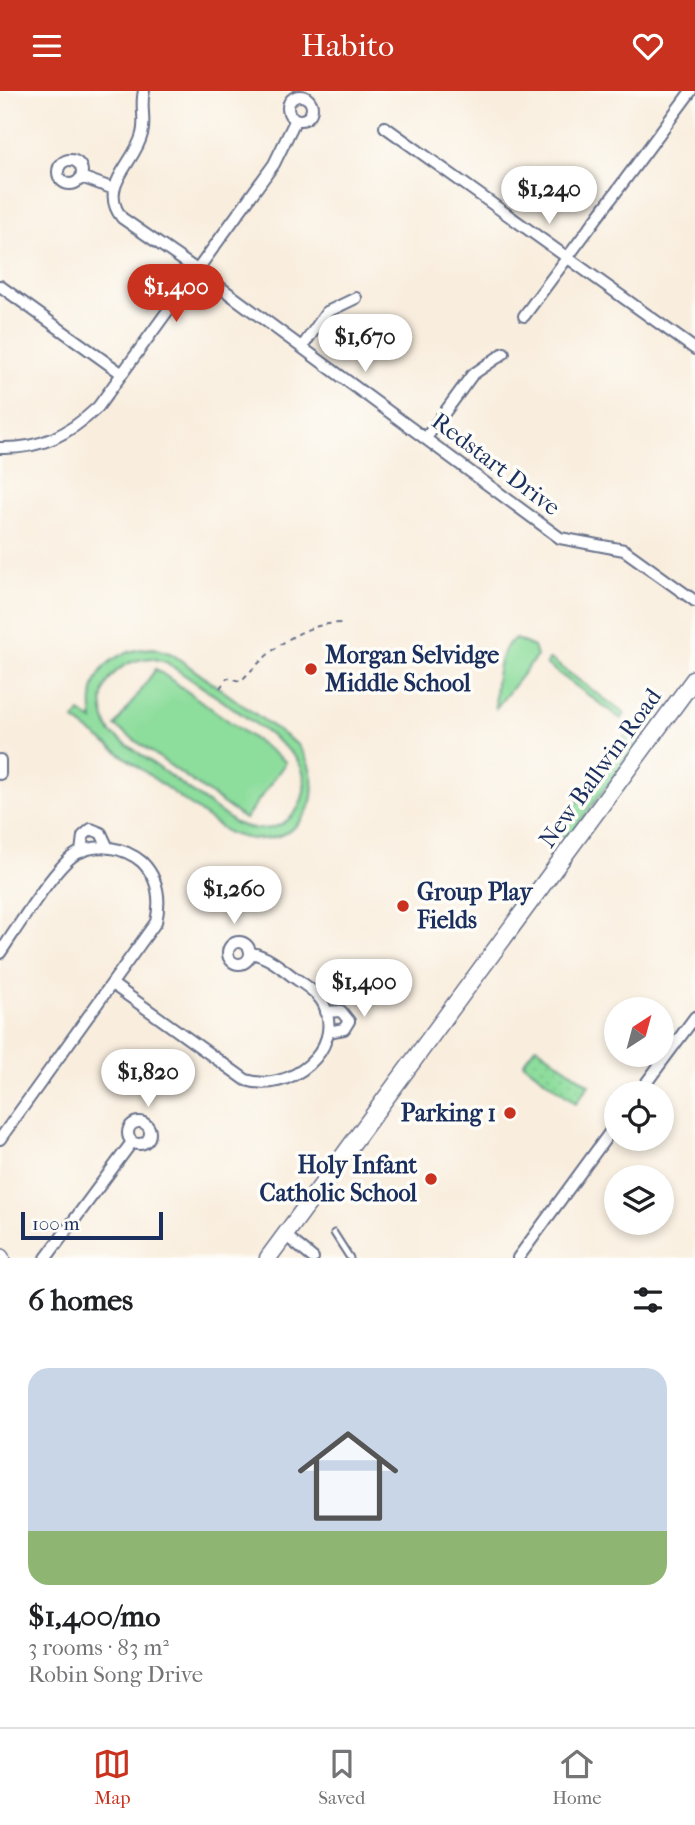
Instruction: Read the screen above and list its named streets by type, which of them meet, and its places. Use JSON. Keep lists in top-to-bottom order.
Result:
{
  "streets": {
    "main road": ["New Ballwin Road"],
    "street": ["Redstart Drive"]
  },
  "places": [
    "Morgan Selvidge Middle School",
    "Group Play Fields",
    "Parking 1",
    "Holy Infant Catholic School"
  ],
  "scale_bar": "100 m",
  "north": "top right",
  "page": {
    "header": "Habito",
    "price": [
      "$1,240",
      "$1,400",
      "$1,670",
      "$1,260",
      "$1,400",
      "$1,820"
    ],
    "scale": "100 m",
    "heading": "6 homes",
    "list": [
      {
        "name": "$1,400/mo",
        "note": "3 rooms · 83 m² · Robin Song Drive"
      }
    ],
    "tabs": ["Map", "Saved", "Home"]
  }
}
